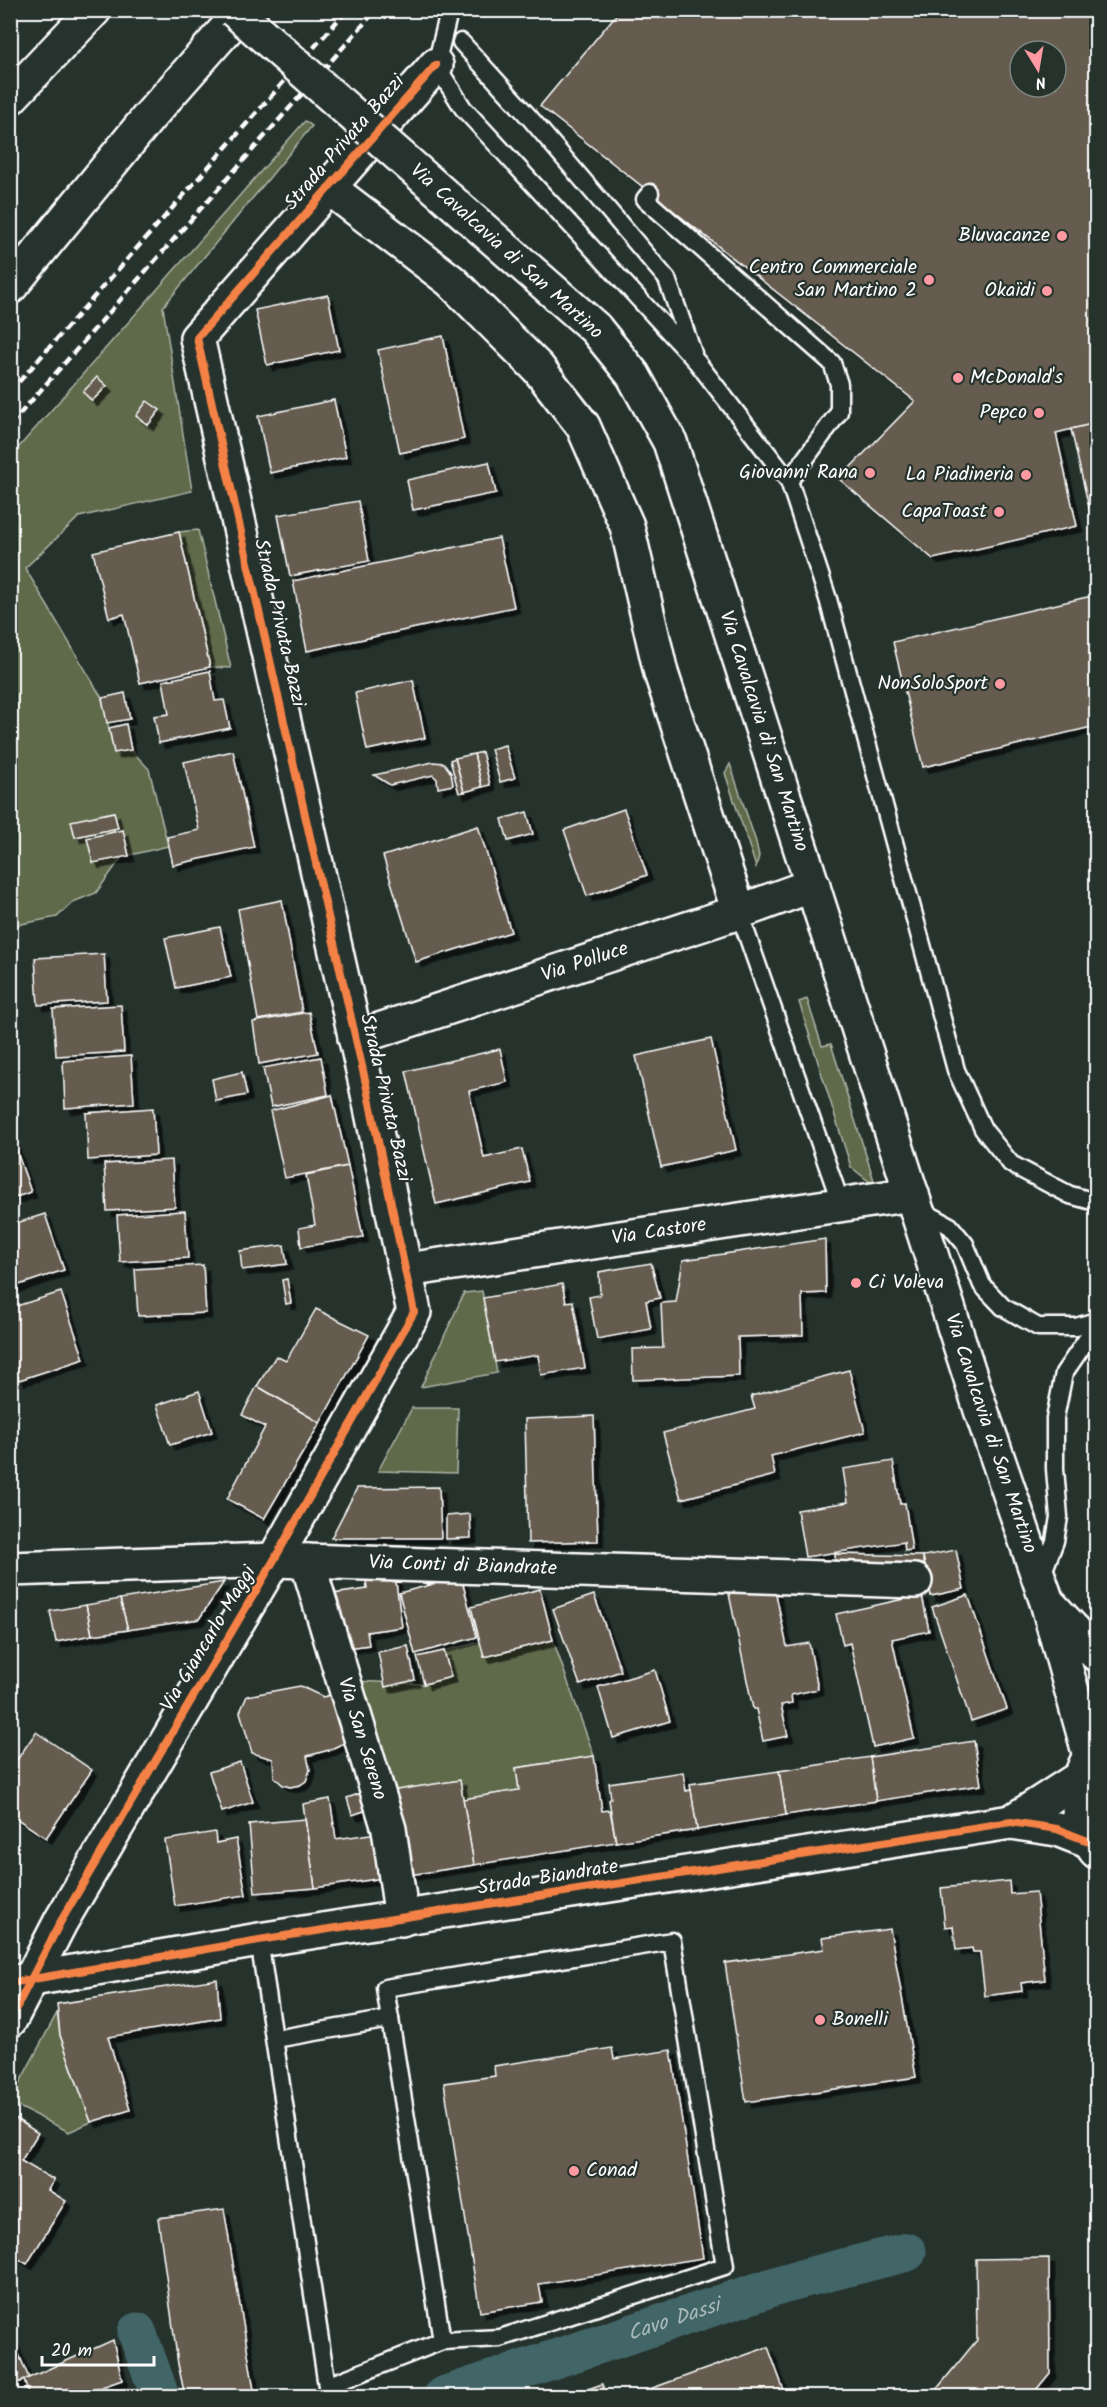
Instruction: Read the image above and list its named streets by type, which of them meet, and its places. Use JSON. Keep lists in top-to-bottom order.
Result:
{
  "streets": {
    "street": [
      "Strada Privata Bazzi",
      "Via Cavalcavia di San Martino",
      "Via Polluce",
      "Via Castore",
      "Via Conti di Biandrate",
      "Via Giancarlo Maggi",
      "Via San Sereno",
      "Strada Biandrate"
    ]
  },
  "crossings": [
    ["Strada Privata Bazzi", "Via Polluce"],
    ["Strada Privata Bazzi", "Via Castore"],
    ["Strada Privata Bazzi", "Via Giancarlo Maggi"],
    ["Via Cavalcavia di San Martino", "Via Polluce"],
    ["Via Cavalcavia di San Martino", "Via Castore"],
    ["Via Cavalcavia di San Martino", "Strada Biandrate"],
    ["Via Castore", "Via Giancarlo Maggi"],
    ["Via Conti di Biandrate", "Via Giancarlo Maggi"],
    ["Via Conti di Biandrate", "Via San Sereno"],
    ["Via Giancarlo Maggi", "Strada Biandrate"],
    ["Via San Sereno", "Strada Biandrate"]
  ],
  "water": ["Cavo Dassi"],
  "places": [
    "Bluvacanze",
    "Centro Commerciale San Martino 2",
    "Okaïdi",
    "McDonald's",
    "Pepco",
    "Giovanni Rana",
    "La Piadineria",
    "CapaToast",
    "NonSoloSport",
    "Ci Voleva",
    "Bonelli",
    "Conad"
  ],
  "scale_bar": "20 m",
  "north": "bottom"
}
